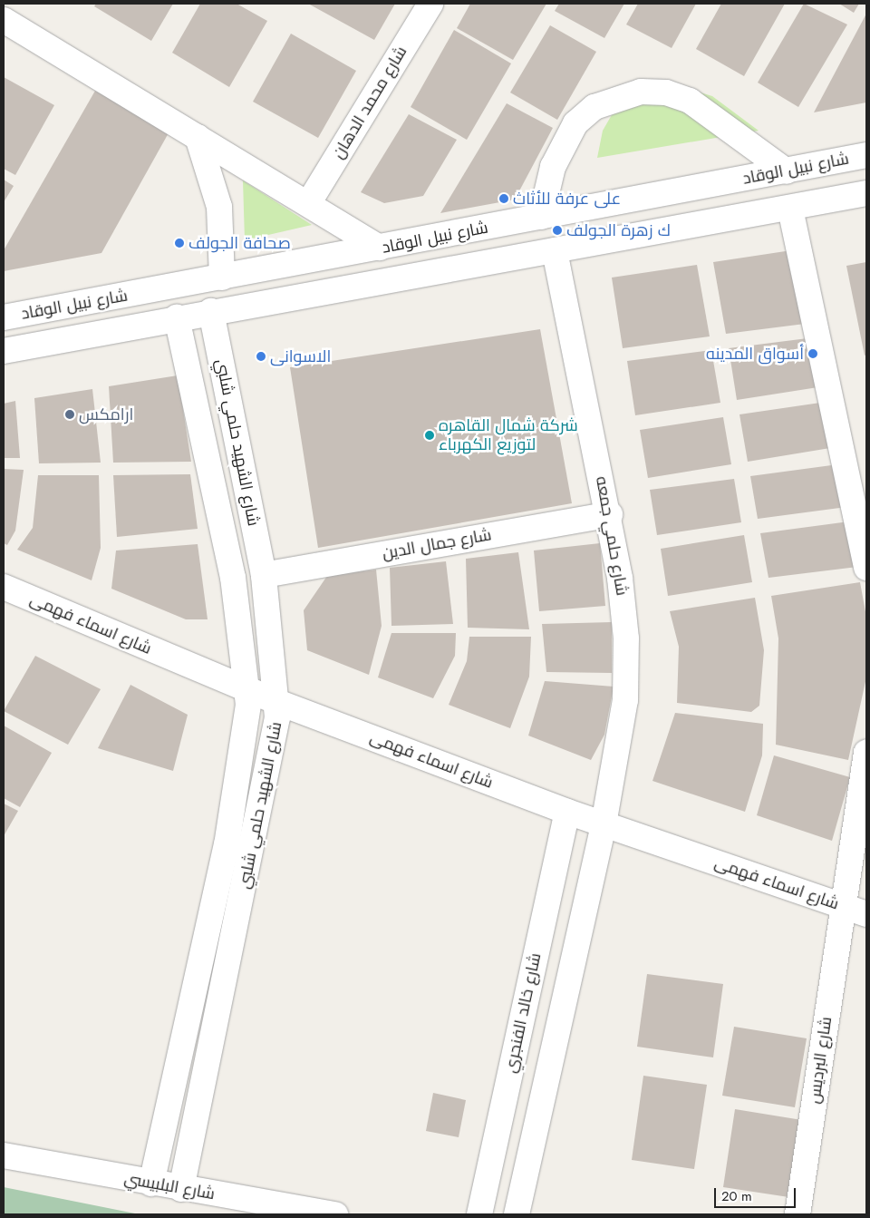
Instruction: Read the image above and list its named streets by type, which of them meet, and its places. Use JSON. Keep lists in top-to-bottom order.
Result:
{
  "streets": {
    "street": [
      "شارع محمد الدهان",
      "شارع نبيل الوقاد",
      "شارع الشهيد حلمي شلبي",
      "شارع حلمي جمعه",
      "شارع جمال الدين",
      "شارع اسماء فهمى",
      "شارع خالد الفنجري",
      "شارع البرديس",
      "شارع البلبيسي"
    ]
  },
  "crossings": [
    ["شارع نبيل الوقاد", "شارع الشهيد حلمي شلبي"],
    ["شارع نبيل الوقاد", "شارع حلمي جمعه"],
    ["شارع الشهيد حلمي شلبي", "شارع جمال الدين"],
    ["شارع الشهيد حلمي شلبي", "شارع اسماء فهمى"],
    ["شارع الشهيد حلمي شلبي", "شارع البلبيسي"],
    ["شارع حلمي جمعه", "شارع جمال الدين"],
    ["شارع حلمي جمعه", "شارع اسماء فهمى"],
    ["شارع اسماء فهمى", "شارع خالد الفنجري"],
    ["شارع اسماء فهمى", "شارع البرديس"]
  ],
  "places": [
    "على عرفة للأثاث",
    "ك زهرة الجولف",
    "صحافة الجولف",
    "أسواق المدينه",
    "الاسوانى",
    "ارامكس",
    "شركة شمال القاهره لتوزيع الكهرباء"
  ],
  "scale_bar": "20 m"
}
